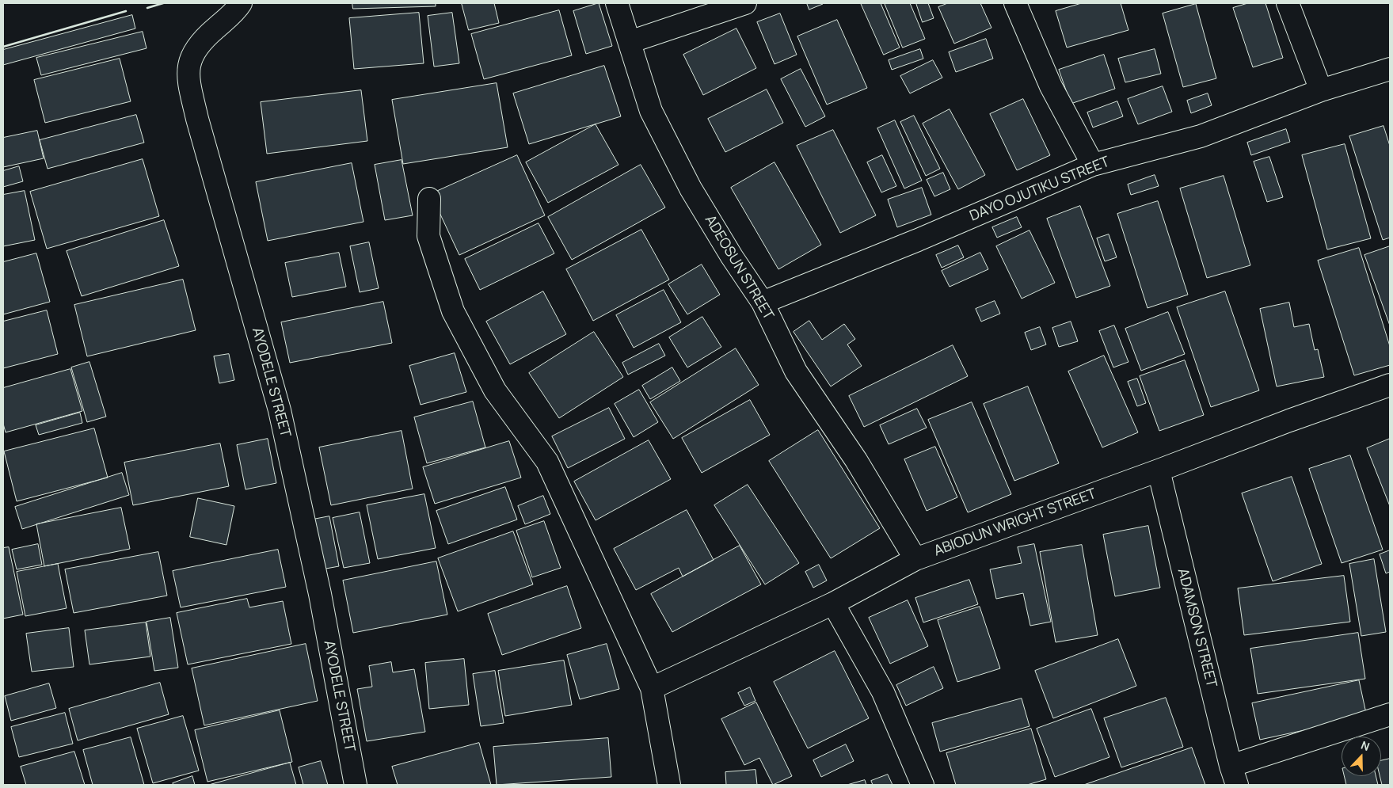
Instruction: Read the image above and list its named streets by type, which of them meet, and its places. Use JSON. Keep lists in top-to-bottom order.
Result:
{
  "streets": {
    "street": [
      "DAYO OJUTIKU STREET",
      "ADEOSUN STREET",
      "AYODELE STREET",
      "ABIODUN WRIGHT STREET",
      "ADAMSON STREET"
    ]
  },
  "crossings": [
    ["DAYO OJUTIKU STREET", "ADEOSUN STREET"],
    ["ADEOSUN STREET", "ABIODUN WRIGHT STREET"],
    ["ABIODUN WRIGHT STREET", "ADAMSON STREET"]
  ],
  "north": "top"
}
